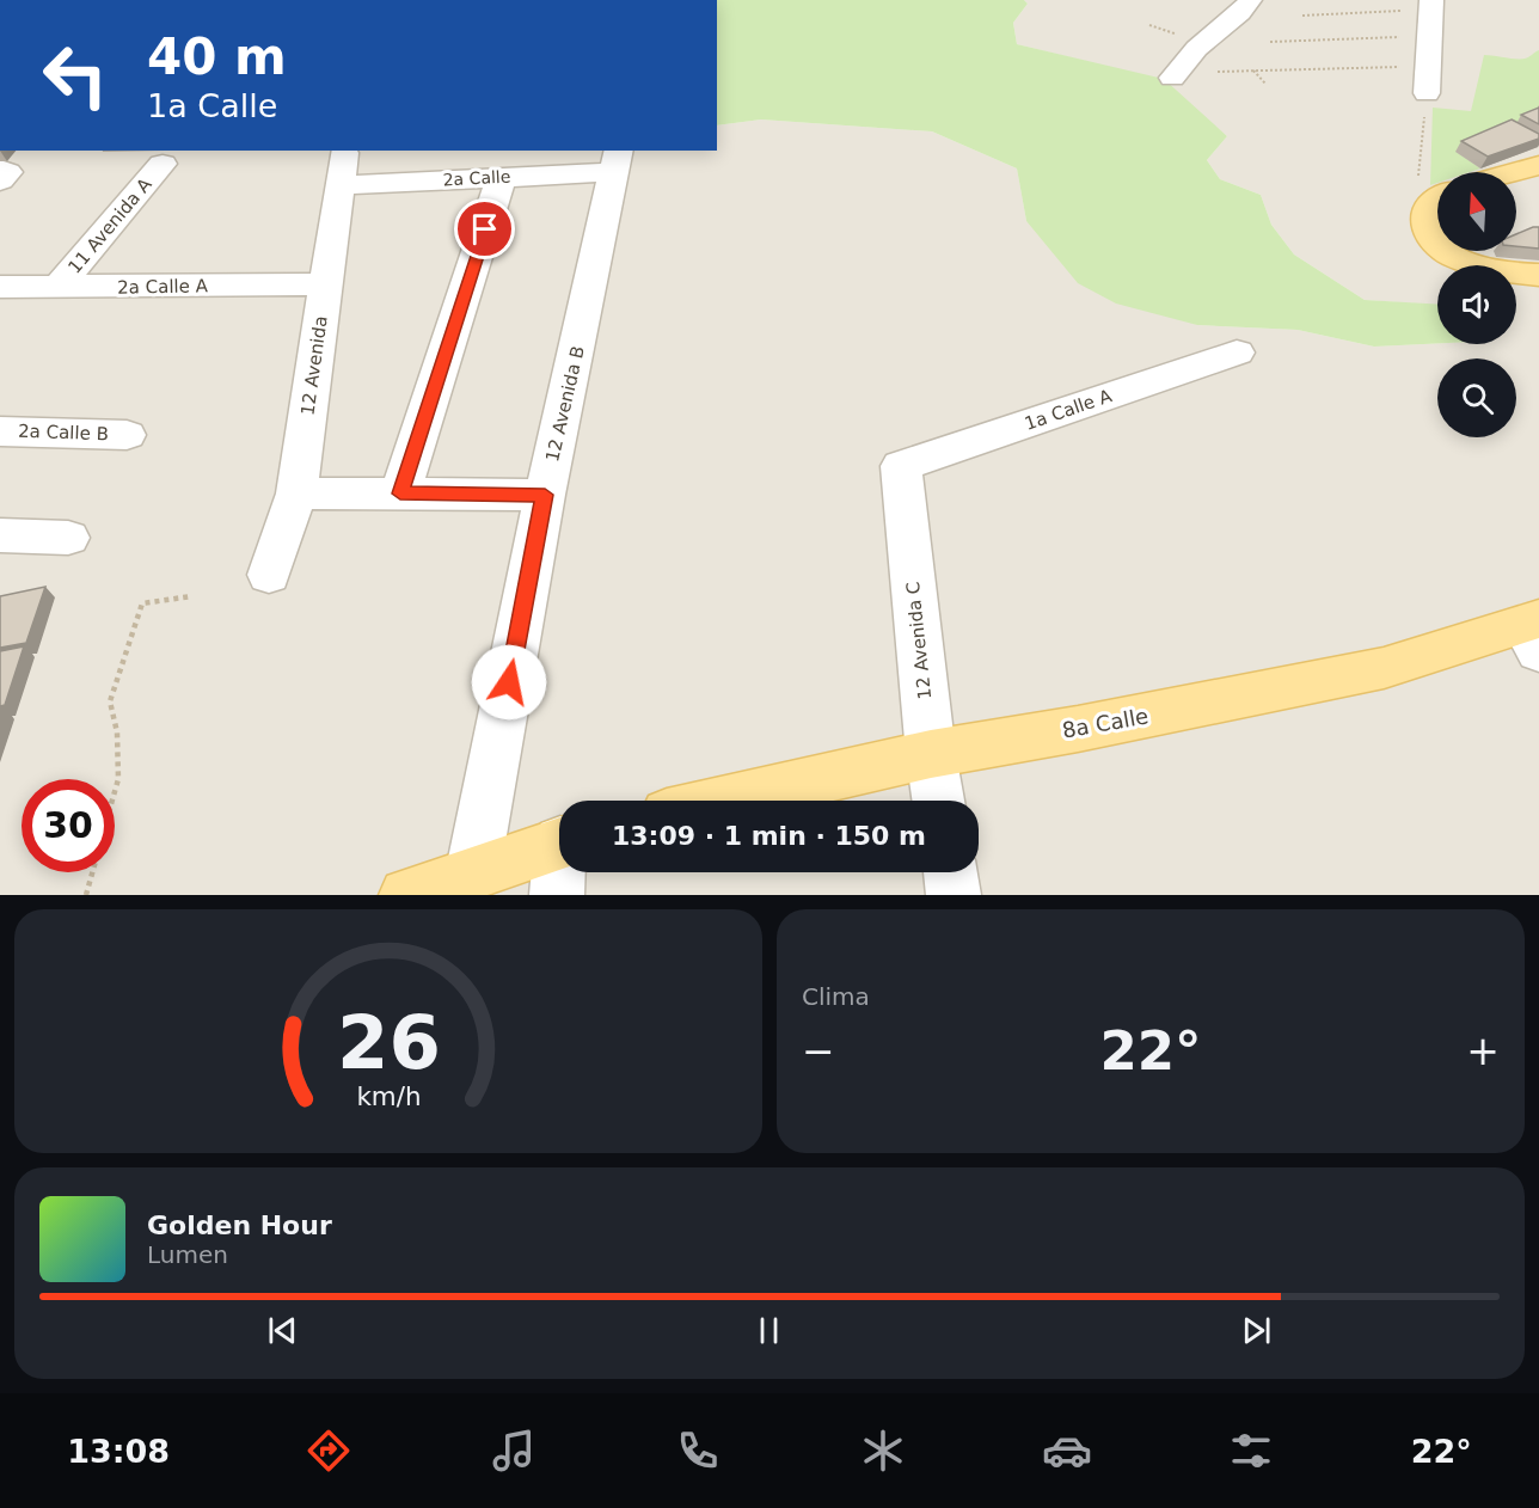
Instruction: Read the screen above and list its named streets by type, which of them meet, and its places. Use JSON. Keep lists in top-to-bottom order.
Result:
{
  "streets": {
    "main road": ["8a Calle"],
    "street": [
      "2a Calle",
      "11 Avenida A",
      "2a Calle A",
      "12 Avenida",
      "12 Avenida B",
      "1a Calle A",
      "2a Calle B",
      "12 Avenida C"
    ]
  },
  "crossings": [
    ["2a Calle", "12 Avenida"],
    ["2a Calle", "12 Avenida B"],
    ["11 Avenida A", "2a Calle A"],
    ["2a Calle A", "12 Avenida"],
    ["1a Calle A", "12 Avenida C"],
    ["12 Avenida C", "8a Calle"]
  ],
  "north": "top",
  "page": {
    "turn": ["40 m", "1a Calle"],
    "limit": "30",
    "trip": "13:09 · 1 min · 150 m",
    "tile": "Clima",
    "heat": ["−", "22°", "+"],
    "song": ["Golden Hour", "Lumen"],
    "tabs": ["13:08", "22°"],
    "gauge": ["26", "km/h"]
  }
}
